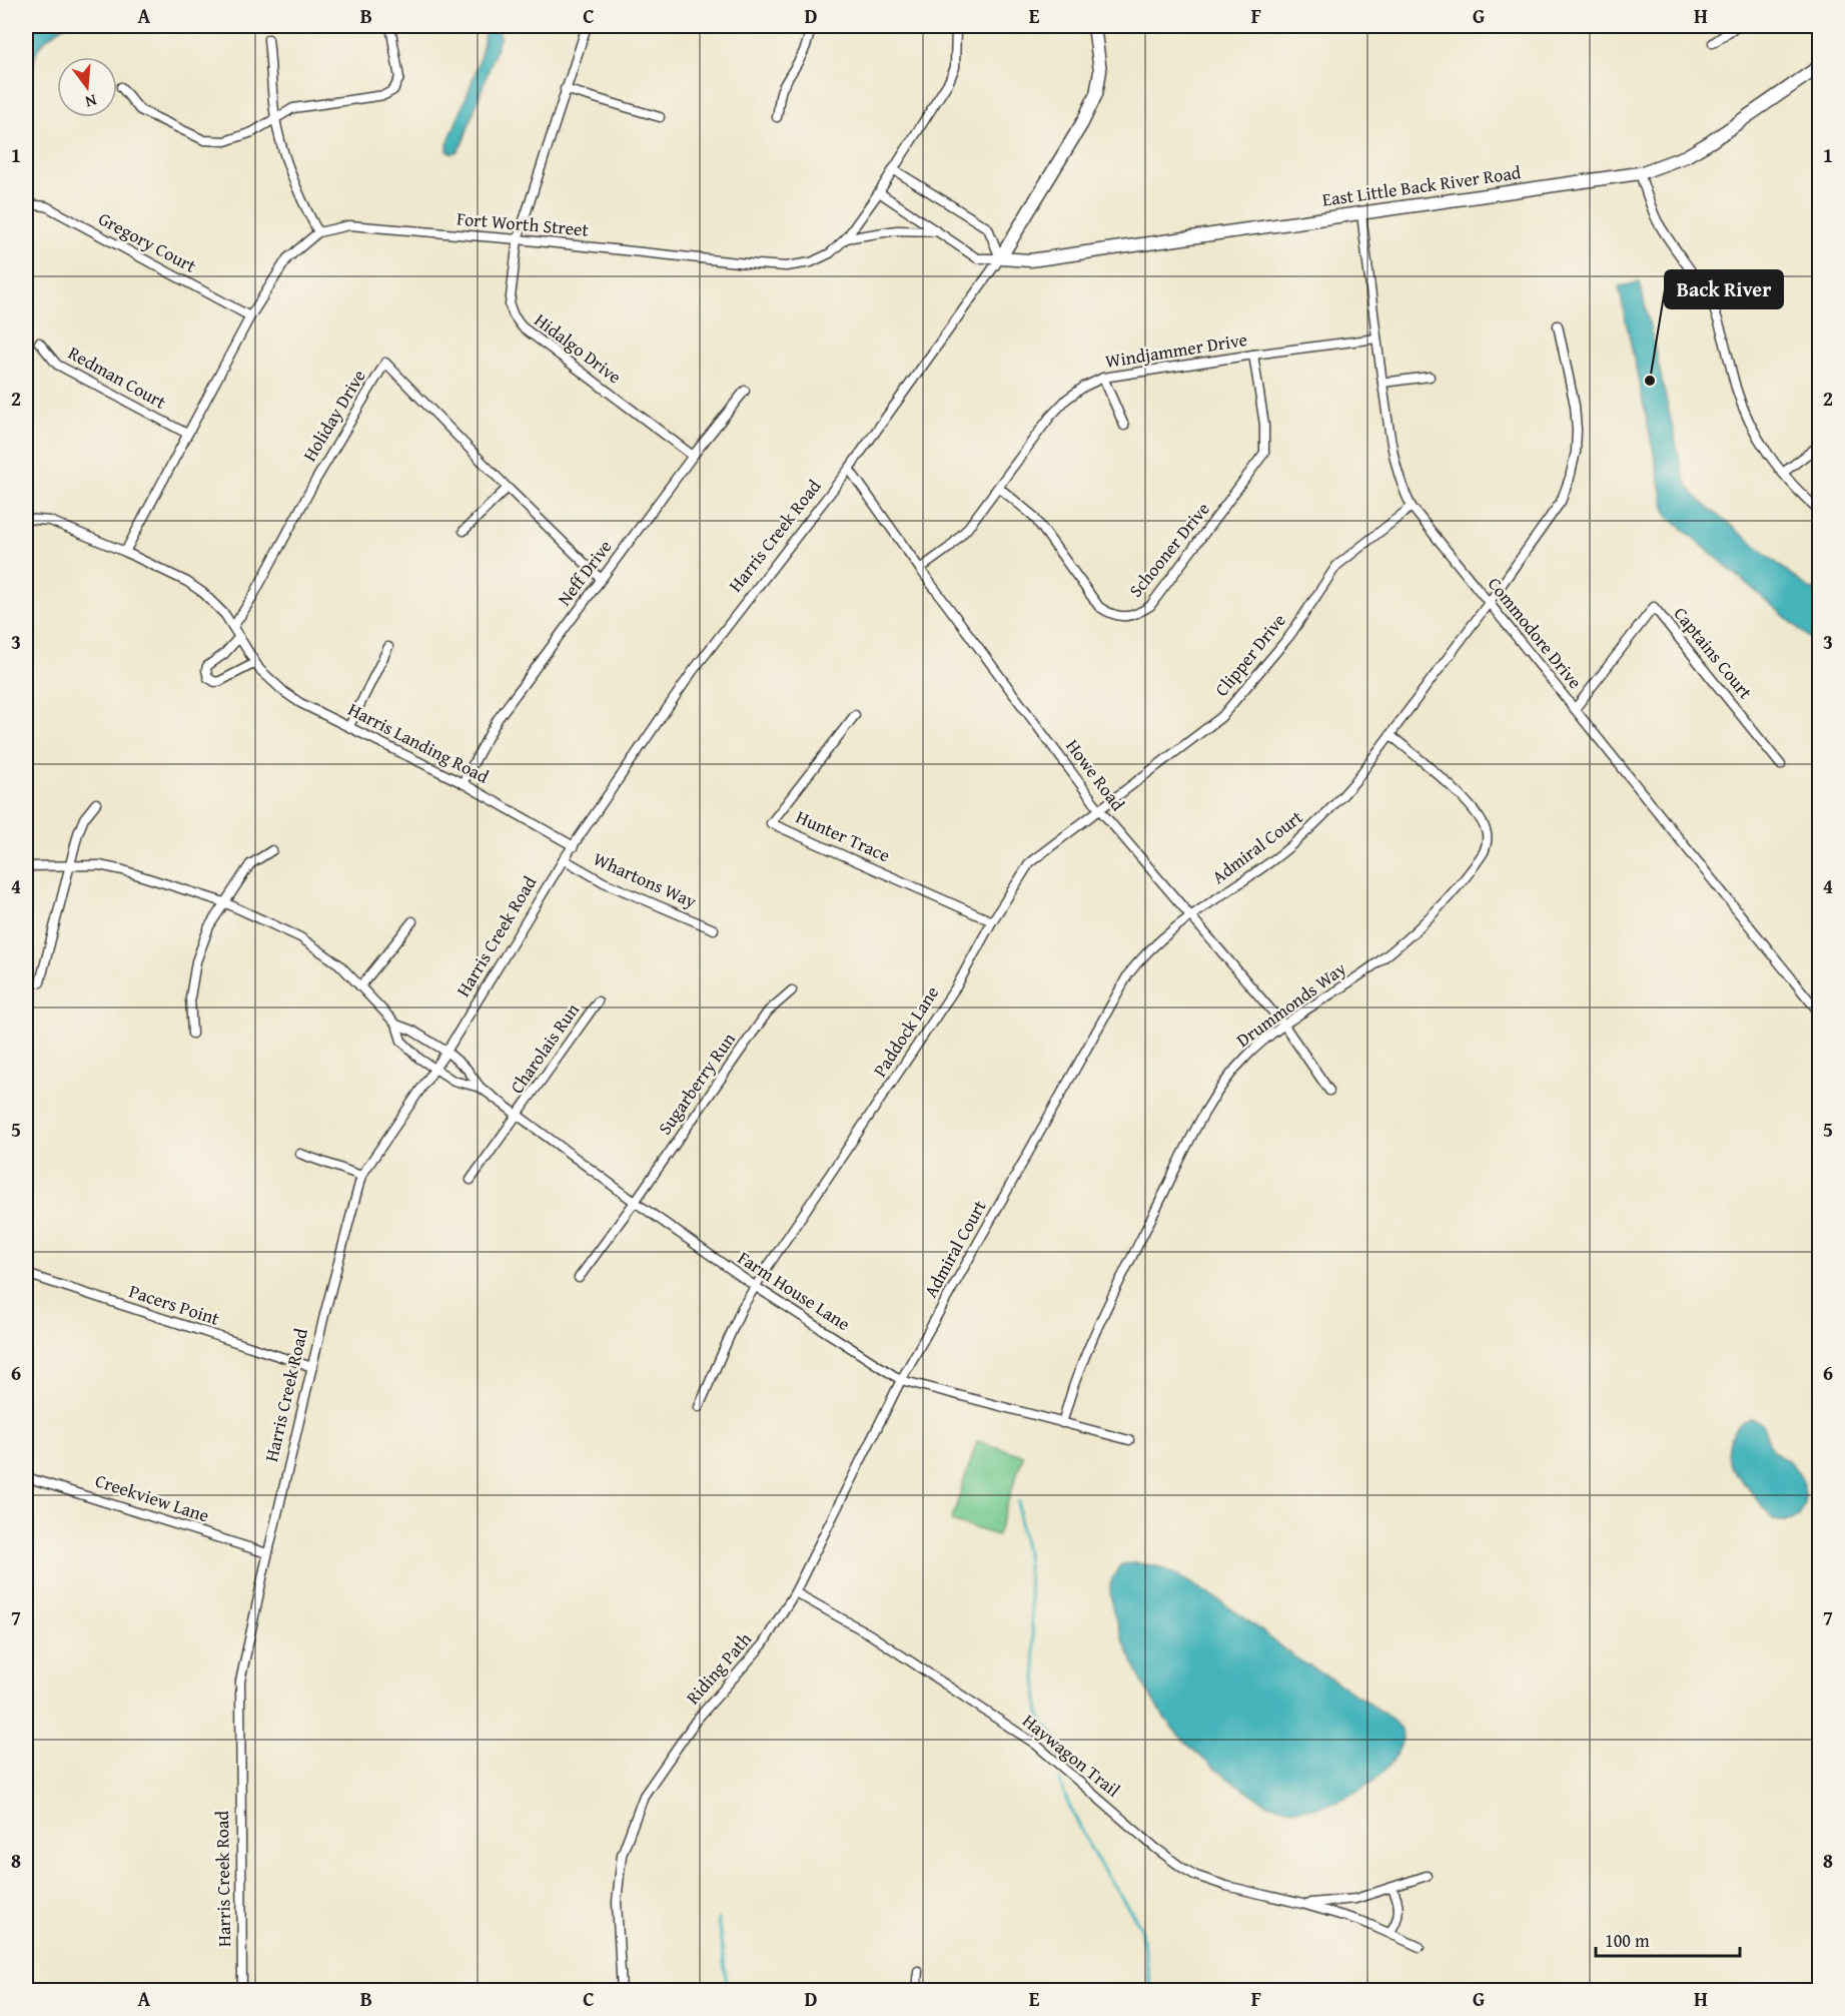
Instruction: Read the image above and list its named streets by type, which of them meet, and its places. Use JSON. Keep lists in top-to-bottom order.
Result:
{
  "streets": {
    "street": [
      "East Little Back River Road",
      "Fort Worth Street",
      "Gregory Court",
      "Hidalgo Drive",
      "Windjammer Drive",
      "Redman Court",
      "Holiday Drive",
      "Harris Creek Road",
      "Schooner Drive",
      "Neff Drive",
      "Commodore Drive",
      "Captains Court",
      "Clipper Drive",
      "Harris Landing Road",
      "Howe Road",
      "Hunter Trace",
      "Admiral Court",
      "Whartons Way",
      "Drummonds Way",
      "Paddock Lane",
      "Charolais Run",
      "Sugarberry Run",
      "Farm House Lane",
      "Pacers Point",
      "Creekview Lane",
      "Riding Path",
      "Haywagon Trail"
    ]
  },
  "crossings": [
    ["East Little Back River Road", "Fort Worth Street"],
    ["East Little Back River Road", "Harris Creek Road"],
    ["East Little Back River Road", "Commodore Drive"],
    ["Fort Worth Street", "Gregory Court"],
    ["Fort Worth Street", "Hidalgo Drive"],
    ["Fort Worth Street", "Redman Court"],
    ["Fort Worth Street", "Harris Landing Road"],
    ["Hidalgo Drive", "Neff Drive"],
    ["Windjammer Drive", "Schooner Drive"],
    ["Windjammer Drive", "Commodore Drive"],
    ["Windjammer Drive", "Howe Road"],
    ["Holiday Drive", "Neff Drive"],
    ["Holiday Drive", "Harris Landing Road"],
    ["Harris Creek Road", "Harris Landing Road"],
    ["Harris Creek Road", "Howe Road"],
    ["Harris Creek Road", "Whartons Way"],
    ["Harris Creek Road", "Farm House Lane"],
    ["Harris Creek Road", "Pacers Point"],
    ["Harris Creek Road", "Creekview Lane"],
    ["Neff Drive", "Harris Landing Road"],
    ["Commodore Drive", "Captains Court"],
    ["Commodore Drive", "Clipper Drive"],
    ["Commodore Drive", "Admiral Court"],
    ["Clipper Drive", "Howe Road"],
    ["Clipper Drive", "Paddock Lane"],
    ["Howe Road", "Admiral Court"],
    ["Howe Road", "Drummonds Way"],
    ["Howe Road", "Paddock Lane"],
    ["Hunter Trace", "Paddock Lane"],
    ["Admiral Court", "Drummonds Way"],
    ["Admiral Court", "Farm House Lane"],
    ["Admiral Court", "Riding Path"],
    ["Drummonds Way", "Farm House Lane"],
    ["Paddock Lane", "Farm House Lane"],
    ["Charolais Run", "Farm House Lane"],
    ["Sugarberry Run", "Farm House Lane"],
    ["Farm House Lane", "Riding Path"],
    ["Riding Path", "Haywagon Trail"]
  ],
  "places": ["Back River"],
  "scale_bar": "100 m",
  "north": "bottom",
  "grid": {
    "columns": [
      "A",
      "B",
      "C",
      "D",
      "E",
      "F",
      "G",
      "H"
    ],
    "rows": [
      "1",
      "2",
      "3",
      "4",
      "5",
      "6",
      "7",
      "8"
    ]
  }
}
